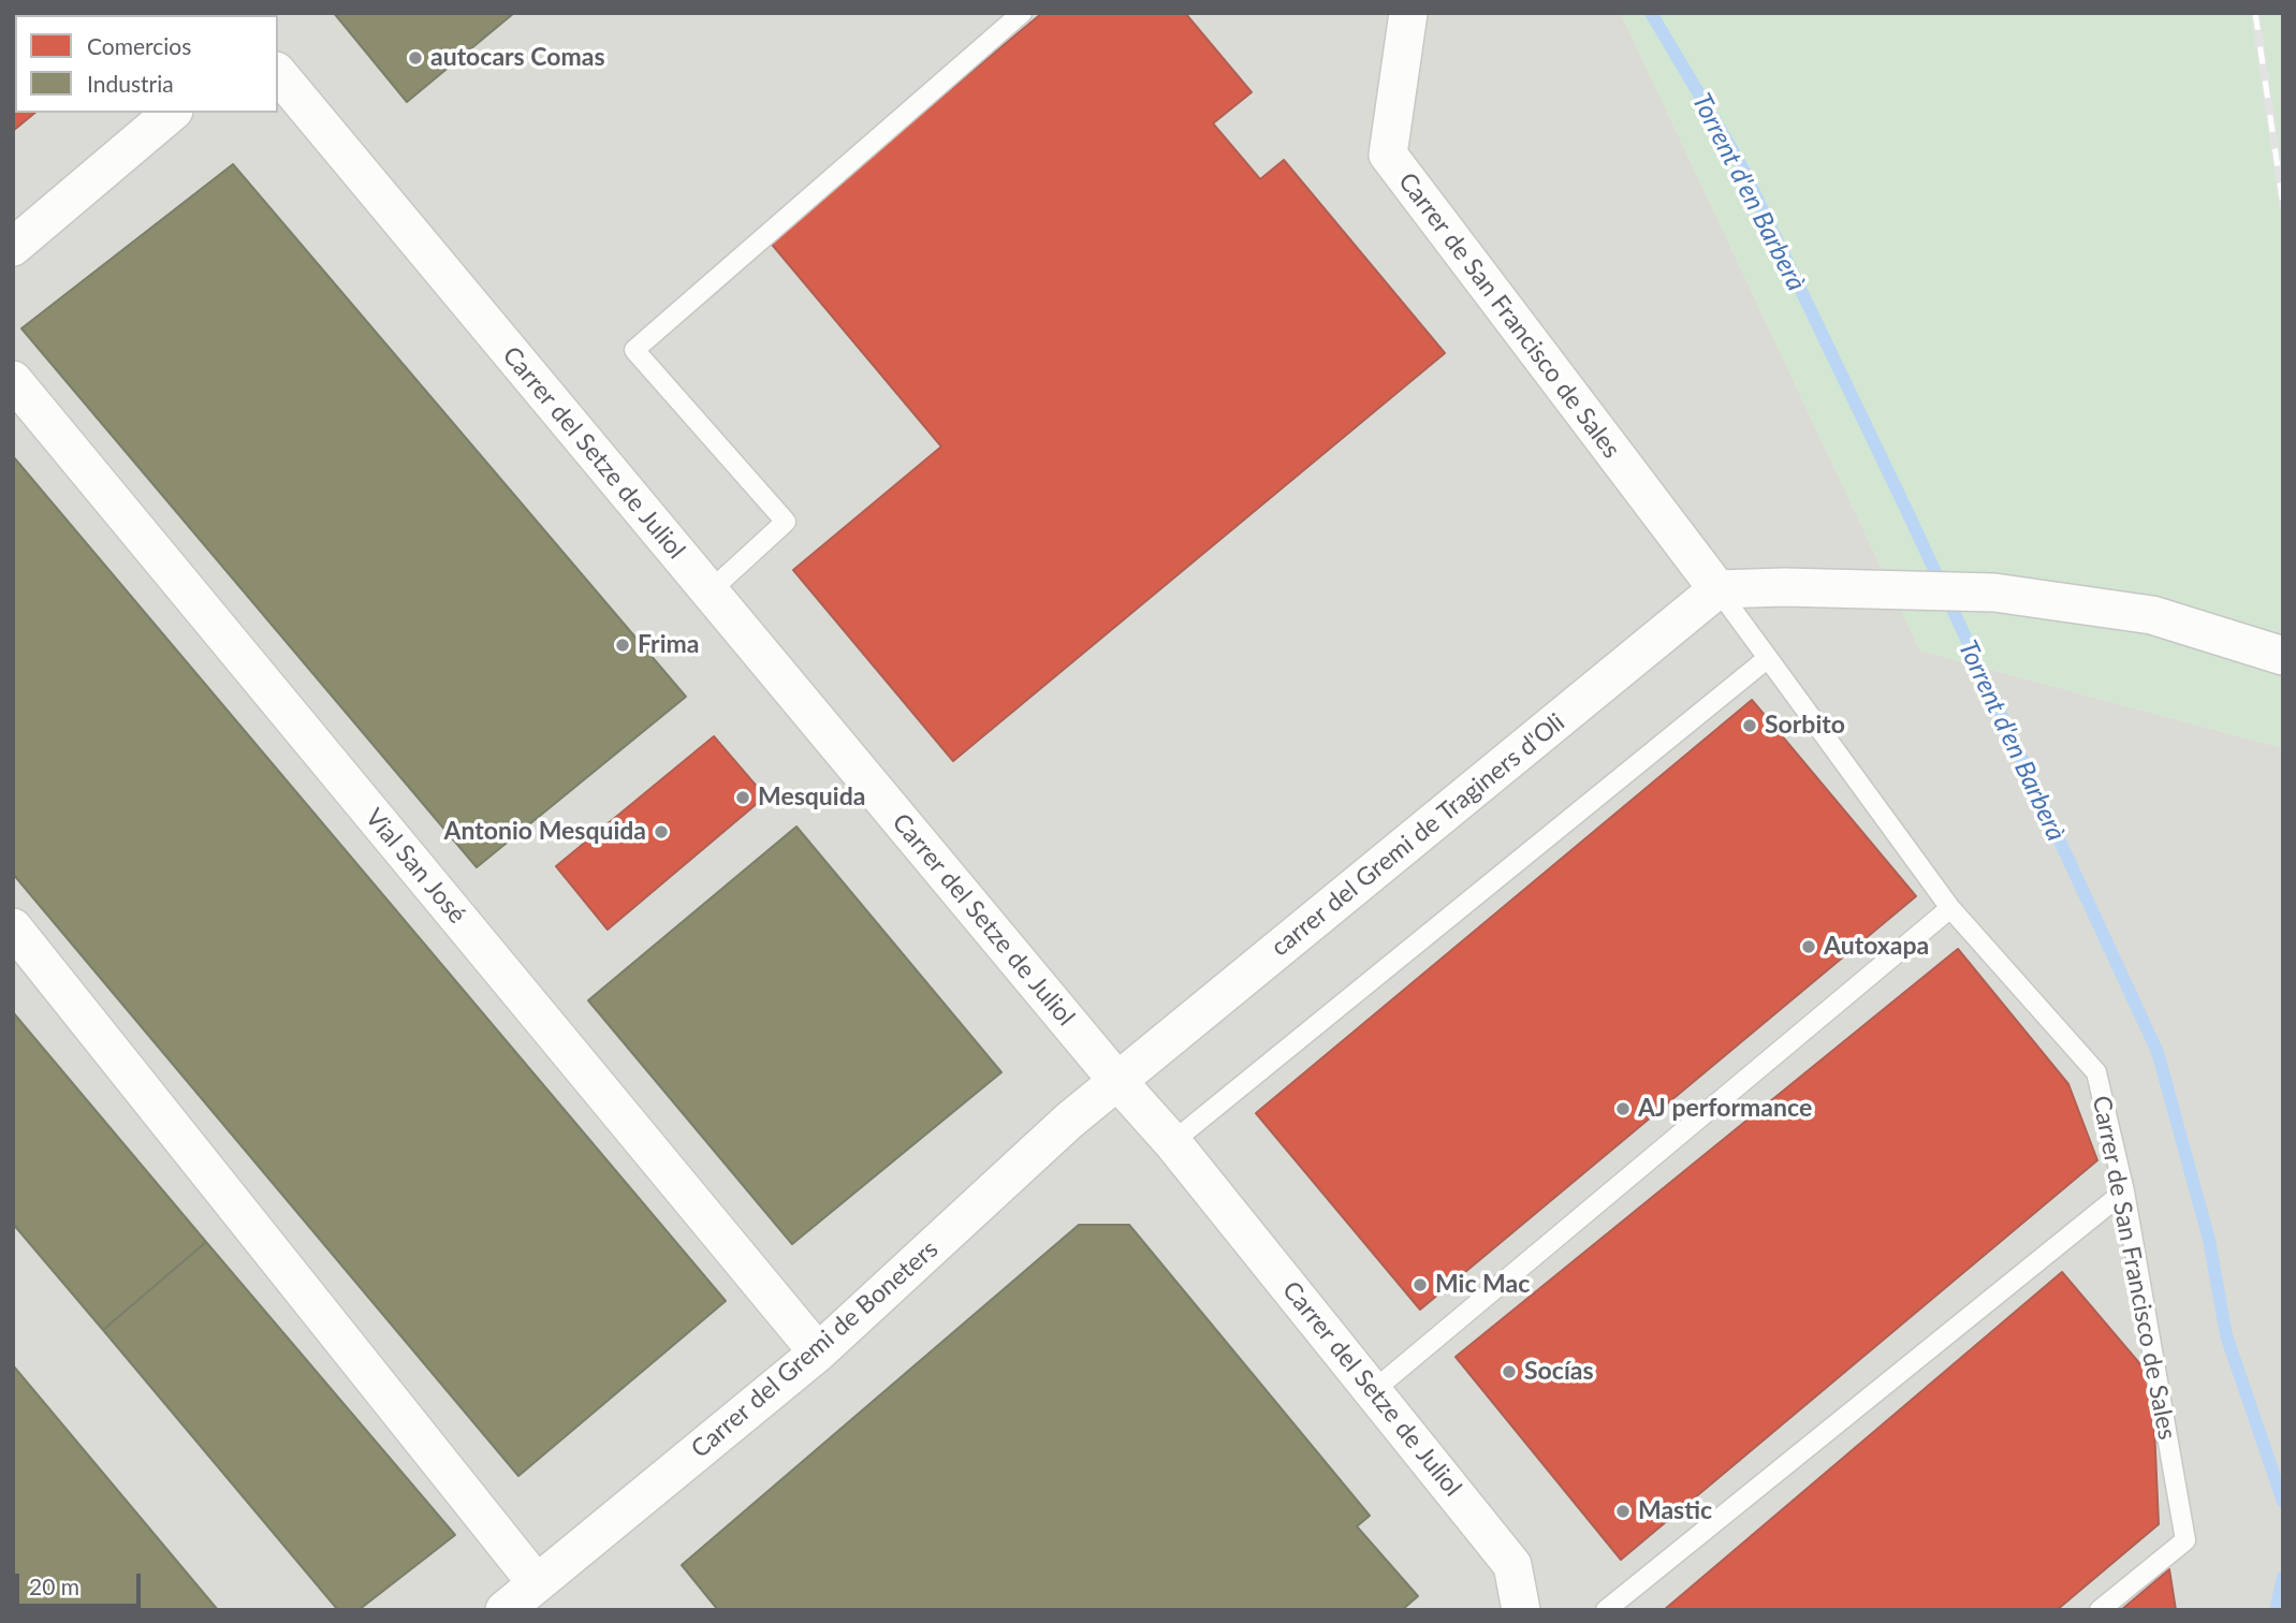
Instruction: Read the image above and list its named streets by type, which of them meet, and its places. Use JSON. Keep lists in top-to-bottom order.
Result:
{
  "streets": {
    "street": [
      "Carrer de San Francisco de Sales",
      "Carrer del Setze de Juliol",
      "carrer del Gremi de Traginers d'Oli",
      "Vial San José",
      "Carrer del Gremi de Boneters"
    ]
  },
  "crossings": [
    ["Carrer de San Francisco de Sales", "carrer del Gremi de Traginers d'Oli"],
    ["Carrer del Setze de Juliol", "carrer del Gremi de Traginers d'Oli"],
    ["Carrer del Setze de Juliol", "Carrer del Gremi de Boneters"],
    ["carrer del Gremi de Traginers d'Oli", "Carrer del Gremi de Boneters"],
    ["Vial San José", "Carrer del Gremi de Boneters"]
  ],
  "water": ["Torrent d'en Barberà"],
  "places": [
    "autocars Comas",
    "Frima",
    "Sorbito",
    "Mesquida",
    "Antonio Mesquida",
    "Autoxapa",
    "AJ performance",
    "Mic Mac",
    "Socías",
    "Mastic"
  ],
  "legend": ["Comercios", "Industria"],
  "scale_bar": "20 m"
}
